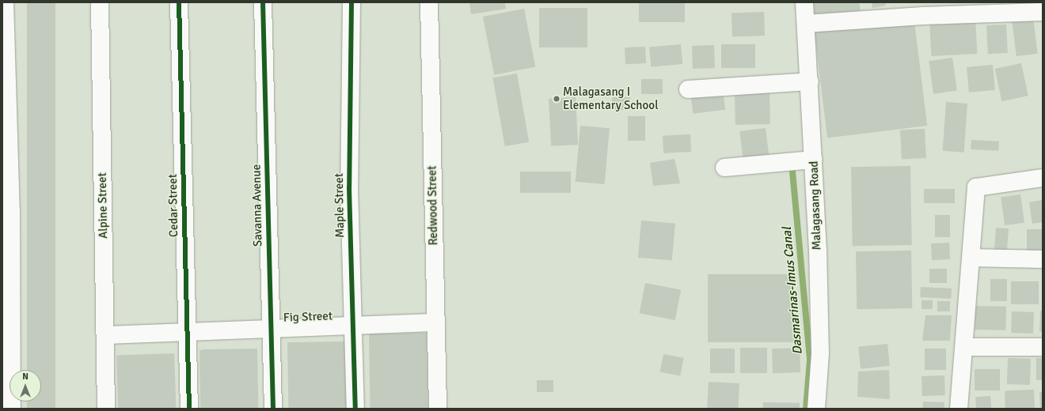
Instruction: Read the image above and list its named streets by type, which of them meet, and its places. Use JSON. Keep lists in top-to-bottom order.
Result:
{
  "streets": {
    "street": [
      "Alpine Street",
      "Cedar Street",
      "Savanna Avenue",
      "Maple Street",
      "Redwood Street",
      "Malagasang Road",
      "Fig Street"
    ]
  },
  "crossings": [
    ["Alpine Street", "Fig Street"],
    ["Cedar Street", "Fig Street"],
    ["Savanna Avenue", "Fig Street"],
    ["Maple Street", "Fig Street"],
    ["Redwood Street", "Fig Street"]
  ],
  "water": ["Dasmarinas-Imus Canal"],
  "places": ["Malagasang I Elementary School"],
  "north": "top"
}
